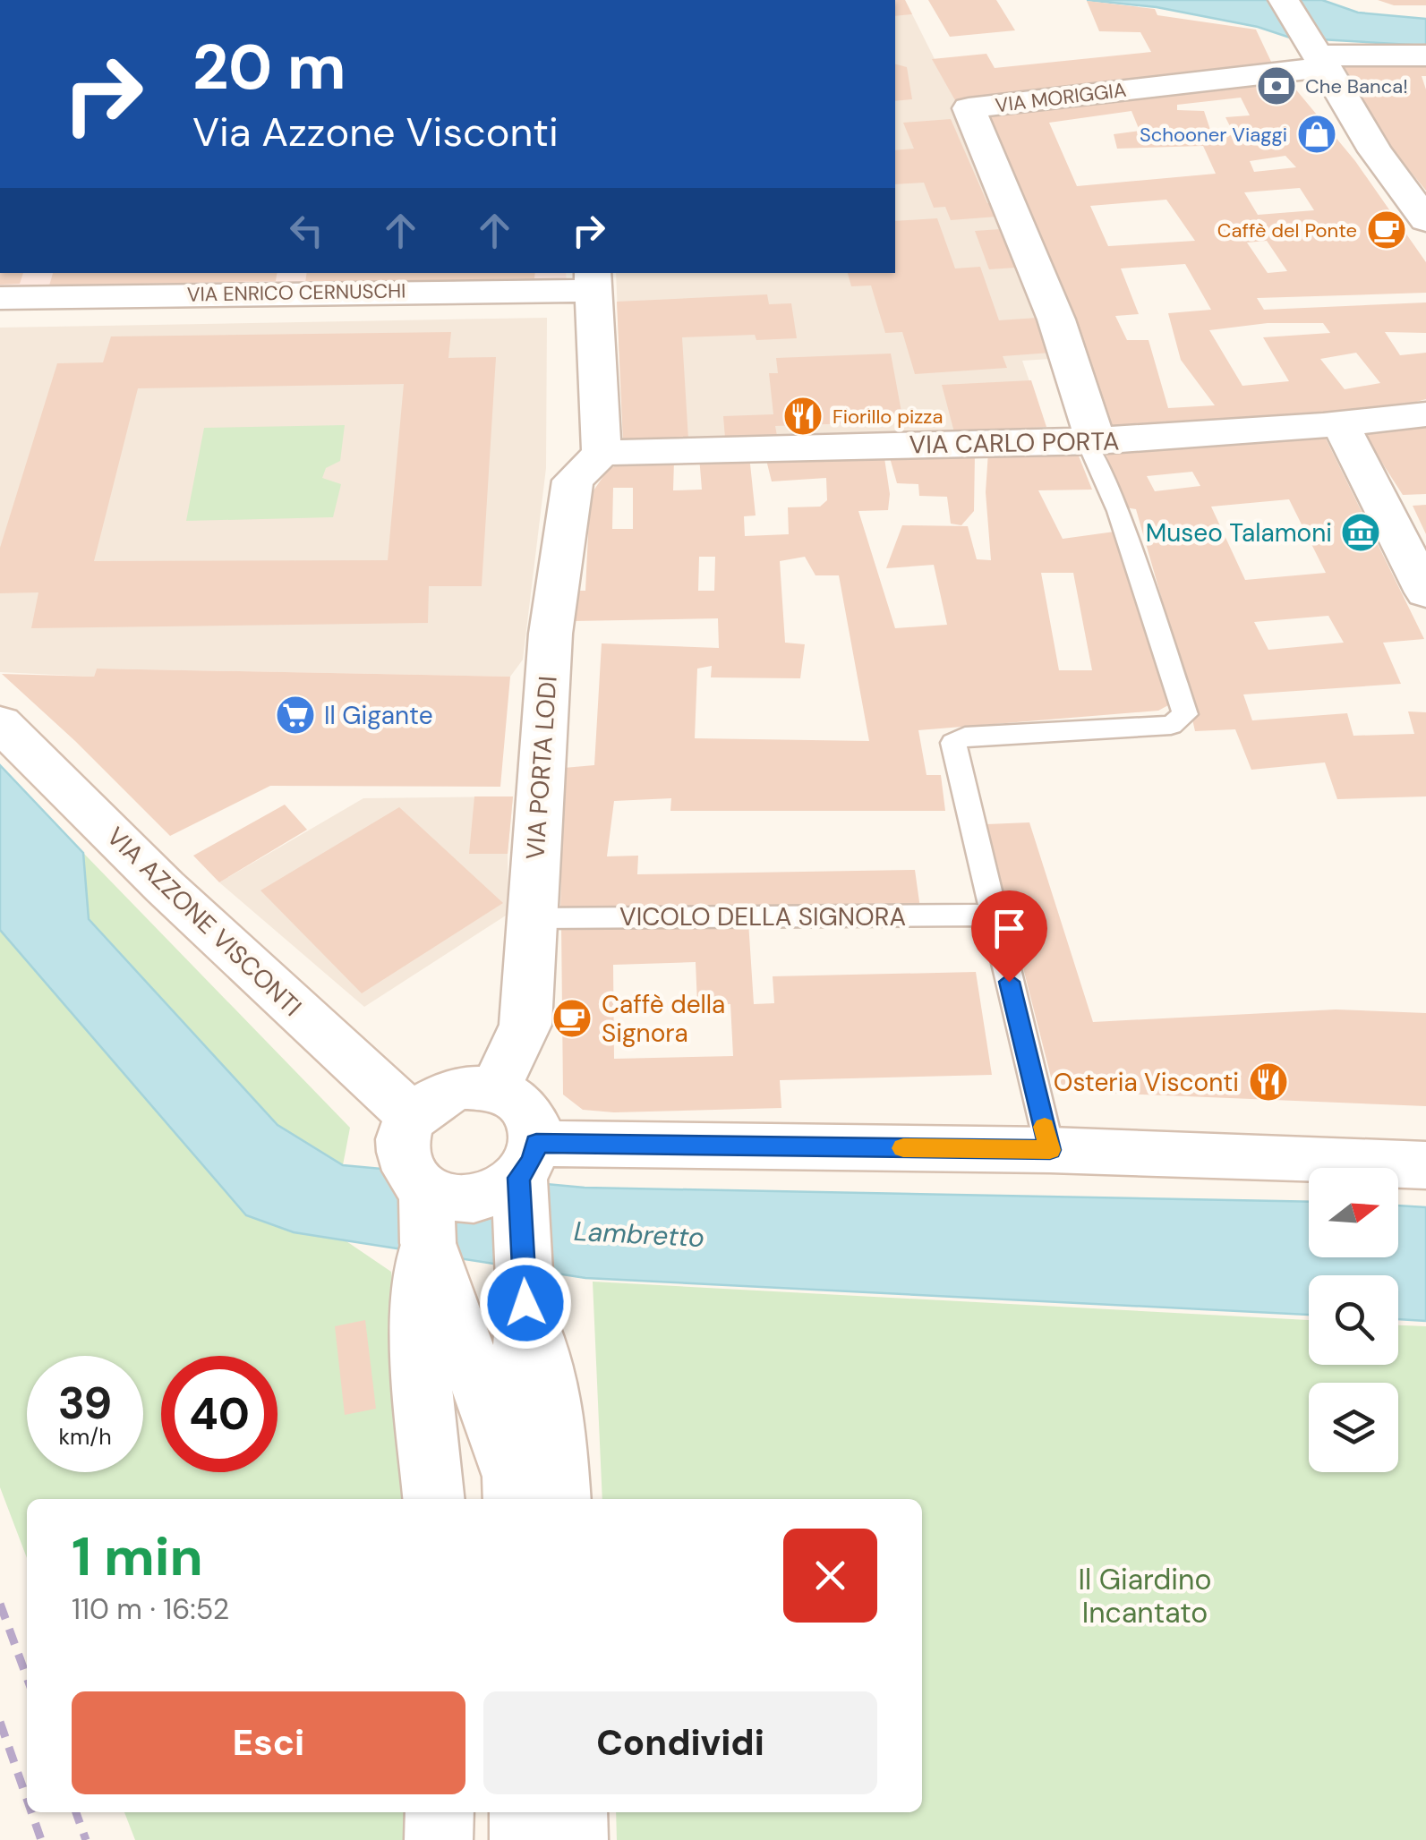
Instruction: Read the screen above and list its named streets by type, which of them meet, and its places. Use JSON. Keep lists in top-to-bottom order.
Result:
{
  "streets": {
    "street": [
      "VIA MORIGGIA",
      "VIA ENRICO CERNUSCHI",
      "VIA CARLO PORTA",
      "VIA PORTA LODI",
      "VIA AZZONE VISCONTI"
    ],
    "lane": ["VICOLO DELLA SIGNORA"]
  },
  "crossings": [
    ["VIA MORIGGIA", "VIA CARLO PORTA"],
    ["VIA CARLO PORTA", "VIA PORTA LODI"],
    ["VIA PORTA LODI", "VICOLO DELLA SIGNORA"],
    ["VIA PORTA LODI", "VIA AZZONE VISCONTI"]
  ],
  "water": ["Lambretto"],
  "parks": ["Il Giardino Incantato"],
  "places": {
    "bank": ["Che Banca!"],
    "shop": ["Schooner Viaggi"],
    "cafe": ["Caffè del Ponte", "Caffè della Signora"],
    "restaurant": ["Fiorillo pizza", "Osteria Visconti"],
    "museum": ["Museo Talamoni"],
    "supermarket": ["Il Gigante"]
  },
  "north": "right",
  "page": {
    "turn": ["20 m", "Via Azzone Visconti"],
    "speed": "39 km/h",
    "limit": "40",
    "heading": ["1 min", "110 m · 16:52"],
    "buttons": ["Esci", "Condividi"]
  }
}
